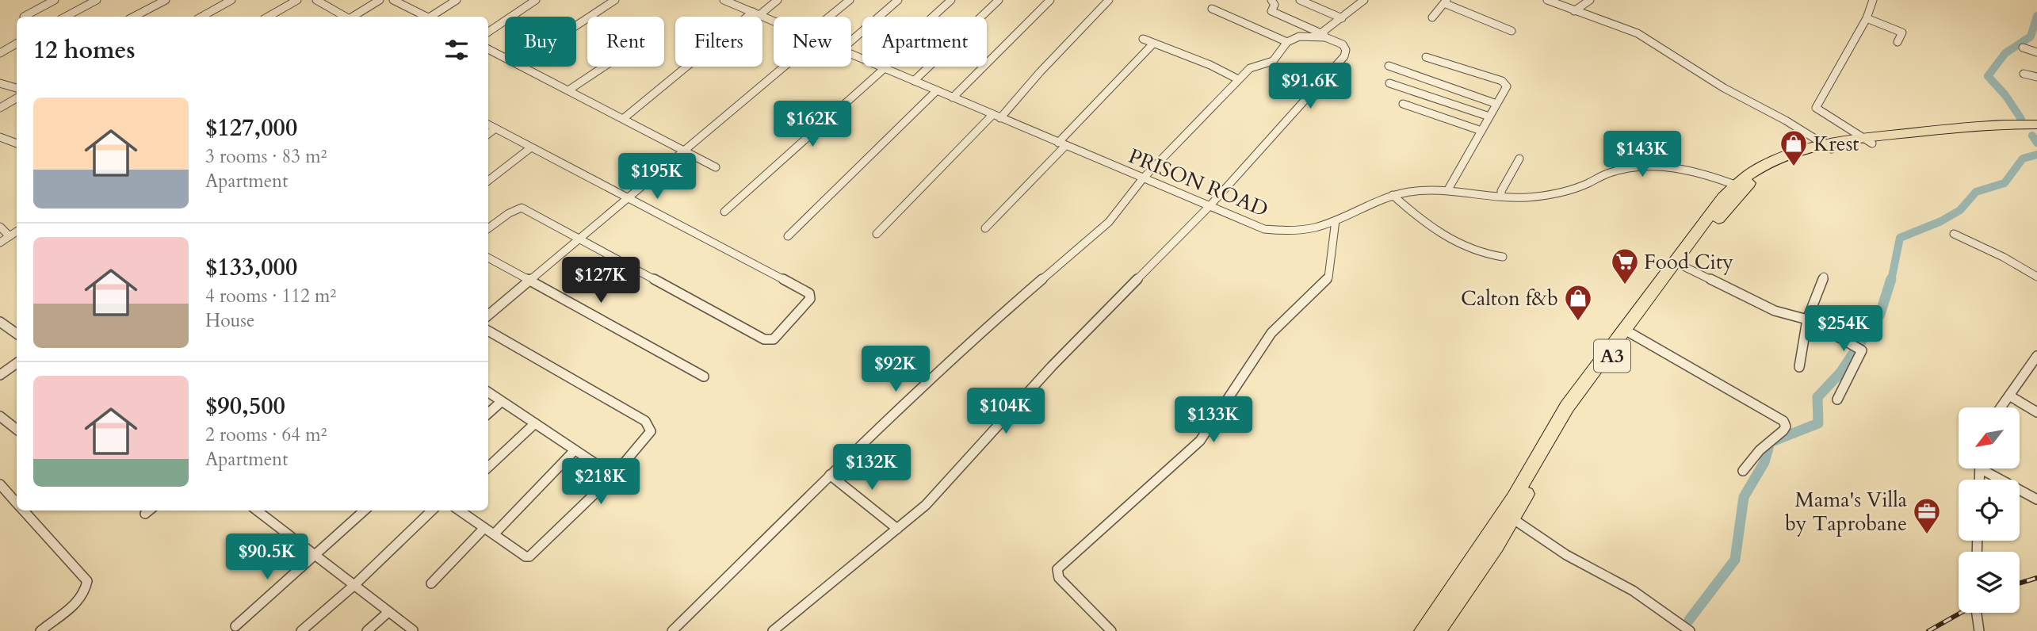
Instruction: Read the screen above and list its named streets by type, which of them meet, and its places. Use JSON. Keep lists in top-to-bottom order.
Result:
{
  "streets": {
    "highway": ["A3"],
    "street": ["PRISON ROAD"]
  },
  "crossings": [
    ["PRISON ROAD", "A3"]
  ],
  "places": {
    "shop": ["Krest", "Calton f&b"],
    "supermarket": ["Food City"],
    "office": ["Mama's Villa by Taprobane"]
  },
  "north": "bottom left",
  "page": {
    "chip": [
      "Buy",
      "Rent",
      "Filters",
      "New",
      "Apartment"
    ],
    "heading": "12 homes",
    "price": [
      "$91.6K",
      "$162K",
      "$143K",
      "$195K",
      "$127K",
      "$254K",
      "$92K",
      "$104K",
      "$133K",
      "$132K",
      "$218K",
      "$90.5K"
    ],
    "list": [
      {
        "name": "$127,000",
        "note": "3 rooms · 83 m² · Apartment"
      },
      {
        "name": "$133,000",
        "note": "4 rooms · 112 m² · House"
      },
      {
        "name": "$90,500",
        "note": "2 rooms · 64 m² · Apartment"
      }
    ]
  }
}
